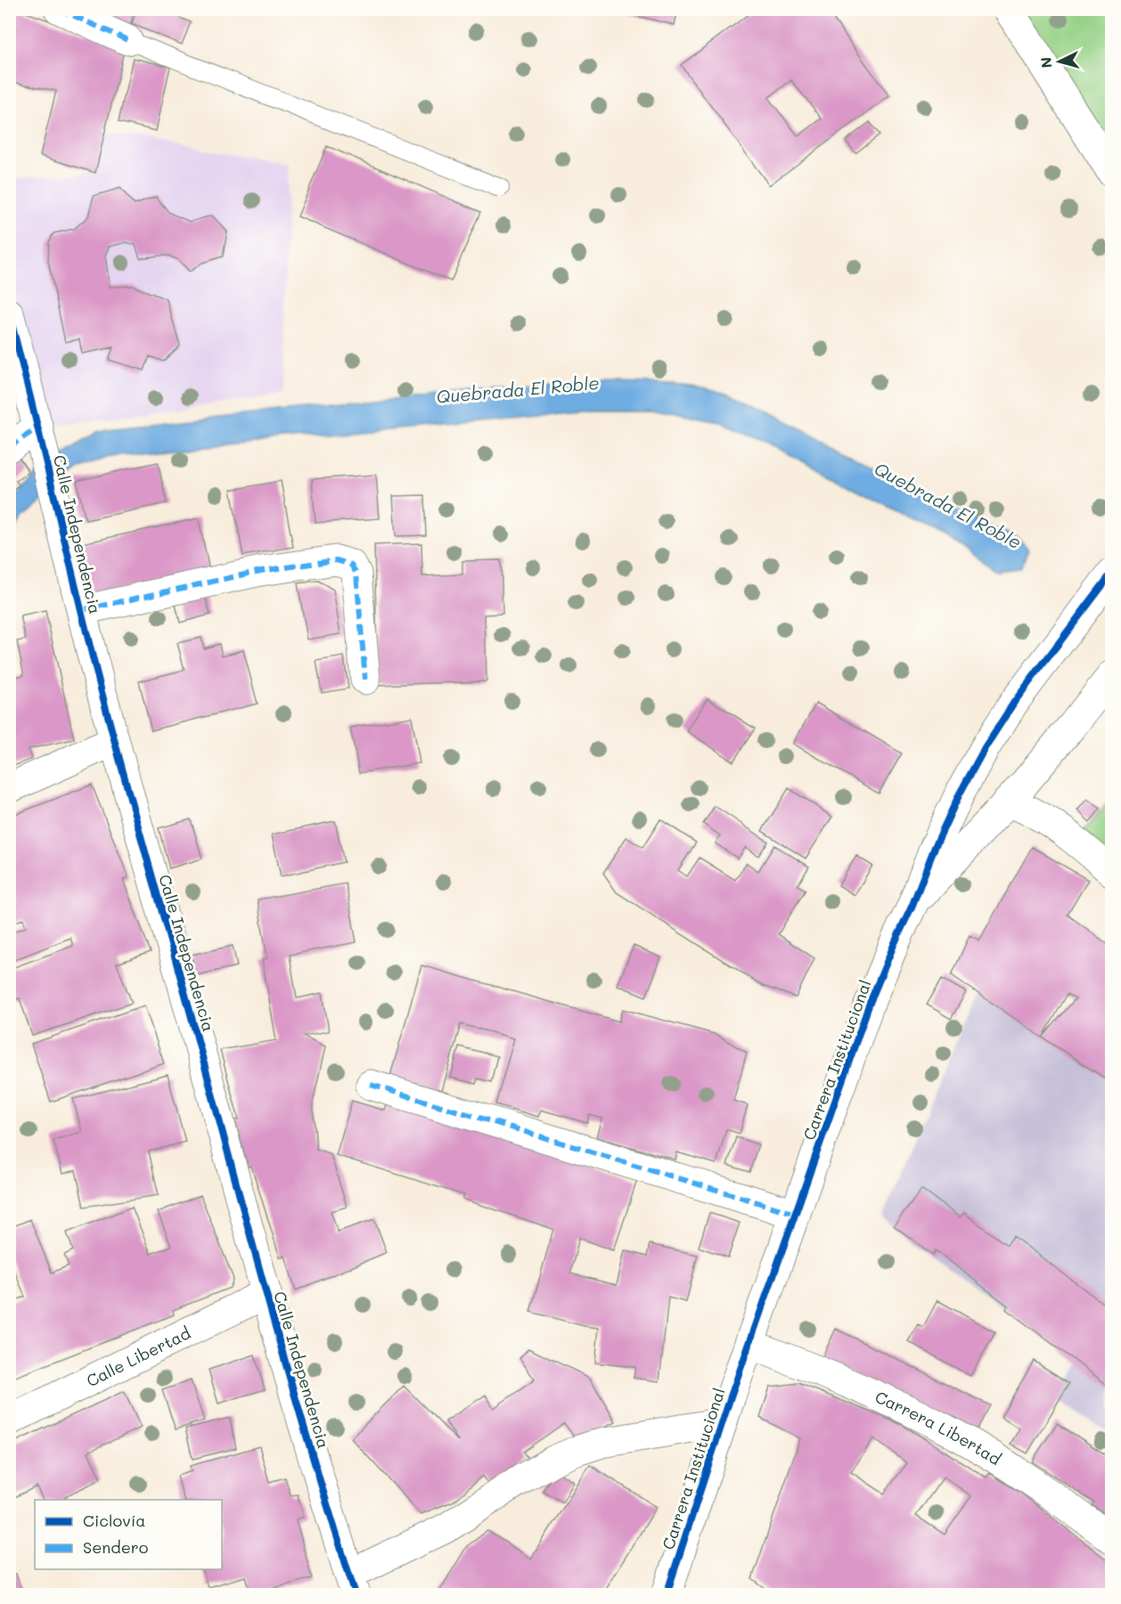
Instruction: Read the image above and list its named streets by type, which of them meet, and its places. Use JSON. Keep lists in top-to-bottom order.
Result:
{
  "streets": {
    "main road": [
      "Calle Independencia",
      "Carrera Institucional",
      "Calle Libertad",
      "Carrera Libertad"
    ]
  },
  "crossings": [
    ["Calle Independencia", "Calle Libertad"],
    ["Carrera Institucional", "Carrera Libertad"]
  ],
  "water": ["Quebrada El Roble"],
  "legend": ["Ciclovía", "Sendero"],
  "north": "left"
}
